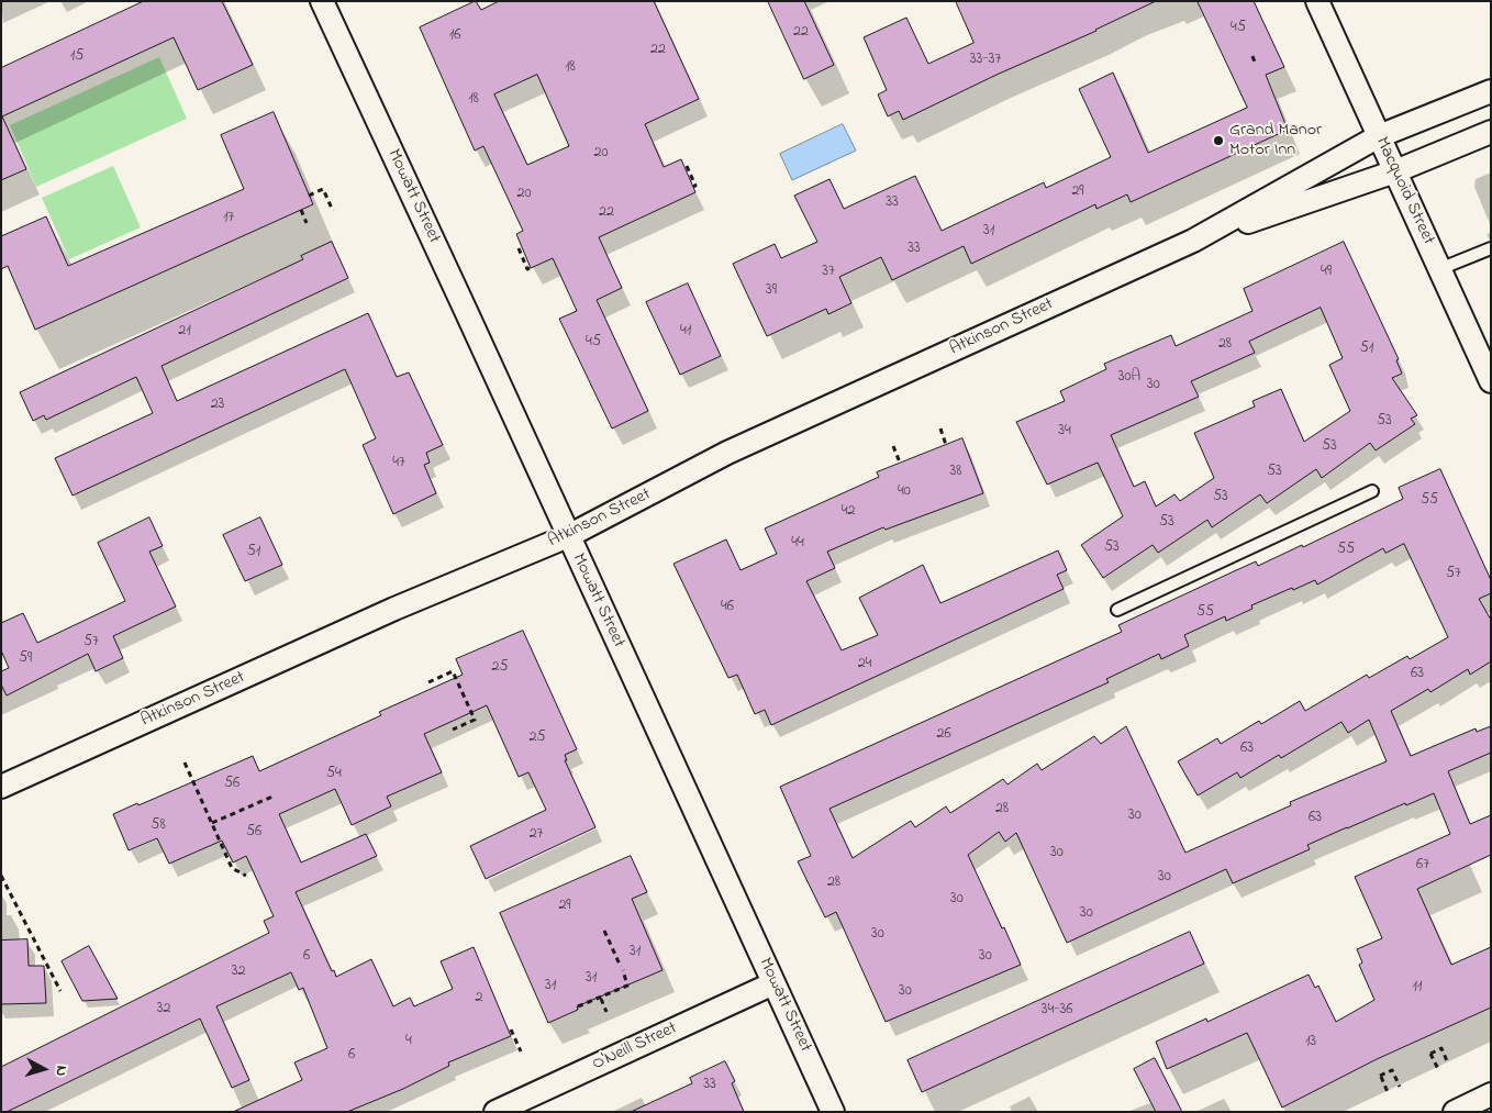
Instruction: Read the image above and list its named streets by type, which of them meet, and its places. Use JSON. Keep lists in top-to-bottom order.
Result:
{
  "streets": {
    "street": [
      "Macquoid Street",
      "Mowatt Street",
      "Atkinson Street",
      "O'Neill Street"
    ]
  },
  "crossings": [
    ["Macquoid Street", "Atkinson Street"],
    ["Mowatt Street", "Atkinson Street"],
    ["Mowatt Street", "O'Neill Street"]
  ],
  "places": ["Grand Manor Motor Inn"],
  "house_numbers": [
    "45",
    "22",
    "16",
    "22",
    "15",
    "33-37",
    "18",
    "18",
    "20",
    "29",
    "20",
    "33",
    "22",
    "17",
    "31",
    "33",
    "37",
    "49",
    "39",
    "21",
    "41",
    "45",
    "28",
    "51",
    "30A",
    "30",
    "23",
    "53",
    "34",
    "53",
    "47",
    "38",
    "53",
    "40",
    "53",
    "55",
    "42",
    "53",
    "44",
    "53",
    "55",
    "51",
    "57",
    "46",
    "55",
    "57",
    "59",
    "24",
    "25",
    "63",
    "26",
    "25",
    "63",
    "54",
    "56",
    "28",
    "30",
    "63",
    "58",
    "56",
    "27",
    "30",
    "67",
    "30",
    "28",
    "30",
    "29",
    "30",
    "30",
    "31",
    "6",
    "30",
    "32",
    "31",
    "31",
    "11",
    "30",
    "2",
    "32",
    "34-36",
    "4",
    "13",
    "6",
    "33"
  ],
  "north": "right"
}
